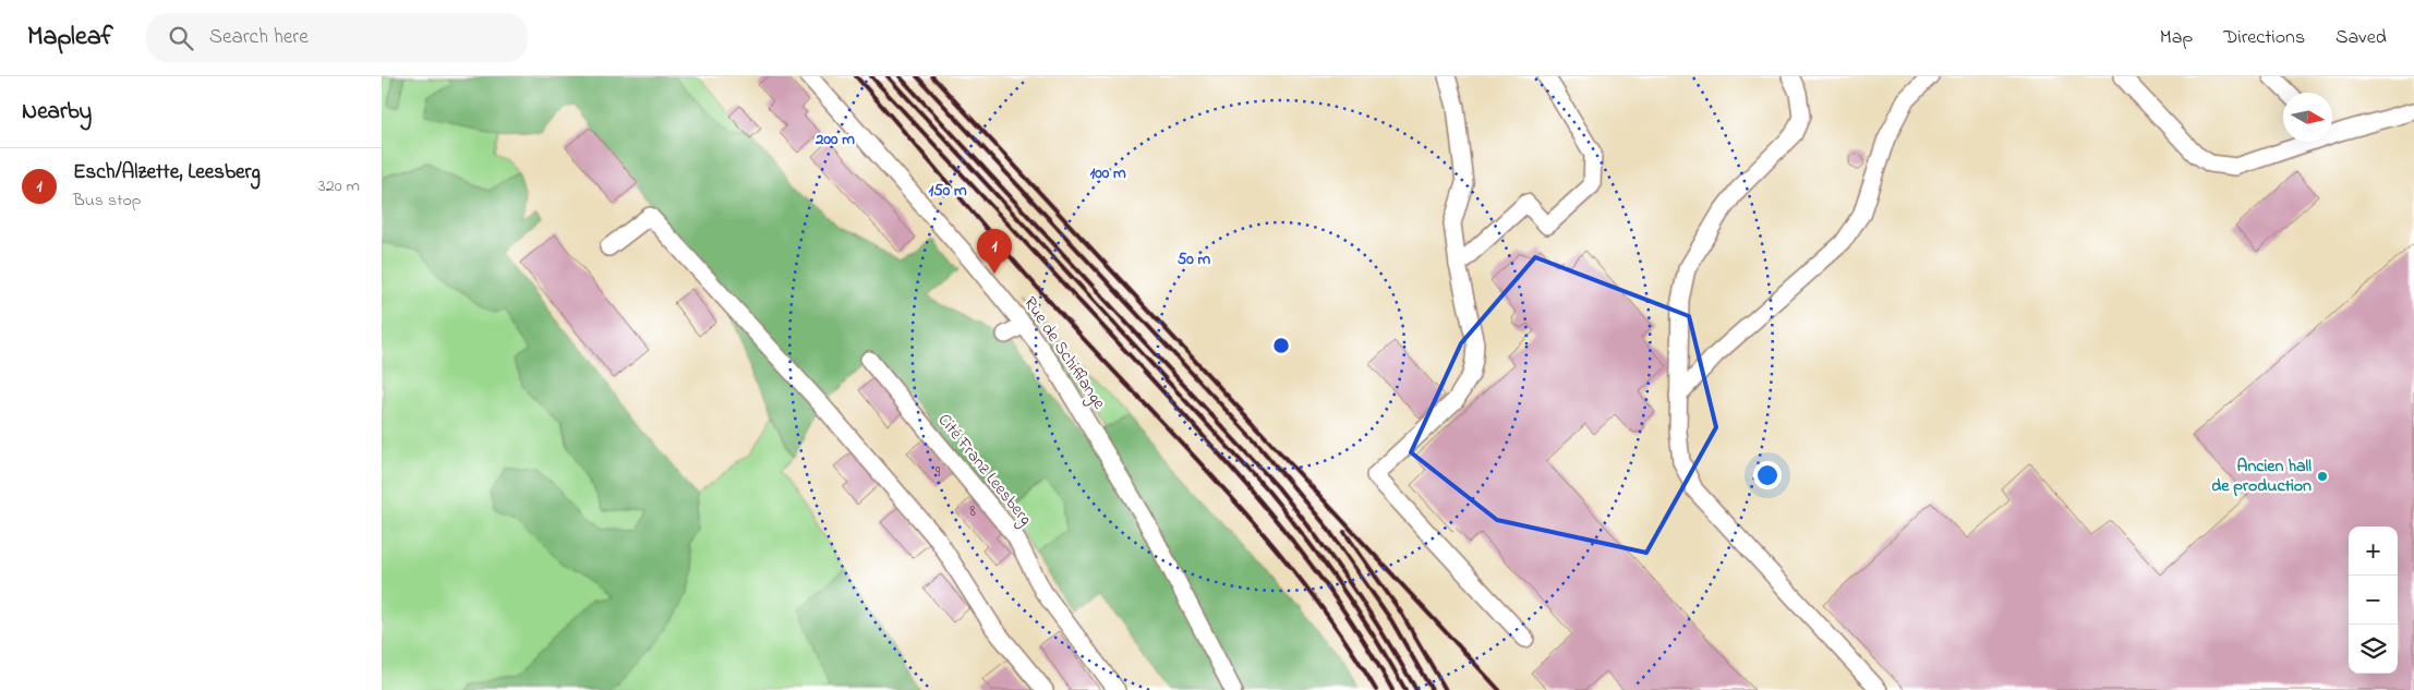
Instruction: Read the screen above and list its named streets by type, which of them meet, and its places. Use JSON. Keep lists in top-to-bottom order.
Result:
{
  "streets": {
    "street": ["Rue de Schifflange", "Cité Franz Leesberg"]
  },
  "places": ["Ancien hall de production"],
  "house_numbers": ["9", "8"],
  "north": "right",
  "page": {
    "header": "Mapleaf",
    "search": "Search here",
    "nav": ["Map", "Directions", "Saved"],
    "heading": "Nearby",
    "list": [
      {
        "mark": "1",
        "name": "Esch/Alzette, Leesberg",
        "note": "Bus stop",
        "value": "320 m"
      }
    ],
    "pins": "1",
    "map_buttons": ["+", "−"]
  },
  "rings": [
    "200 m",
    "100 m",
    "150 m",
    "50 m"
  ]
}
